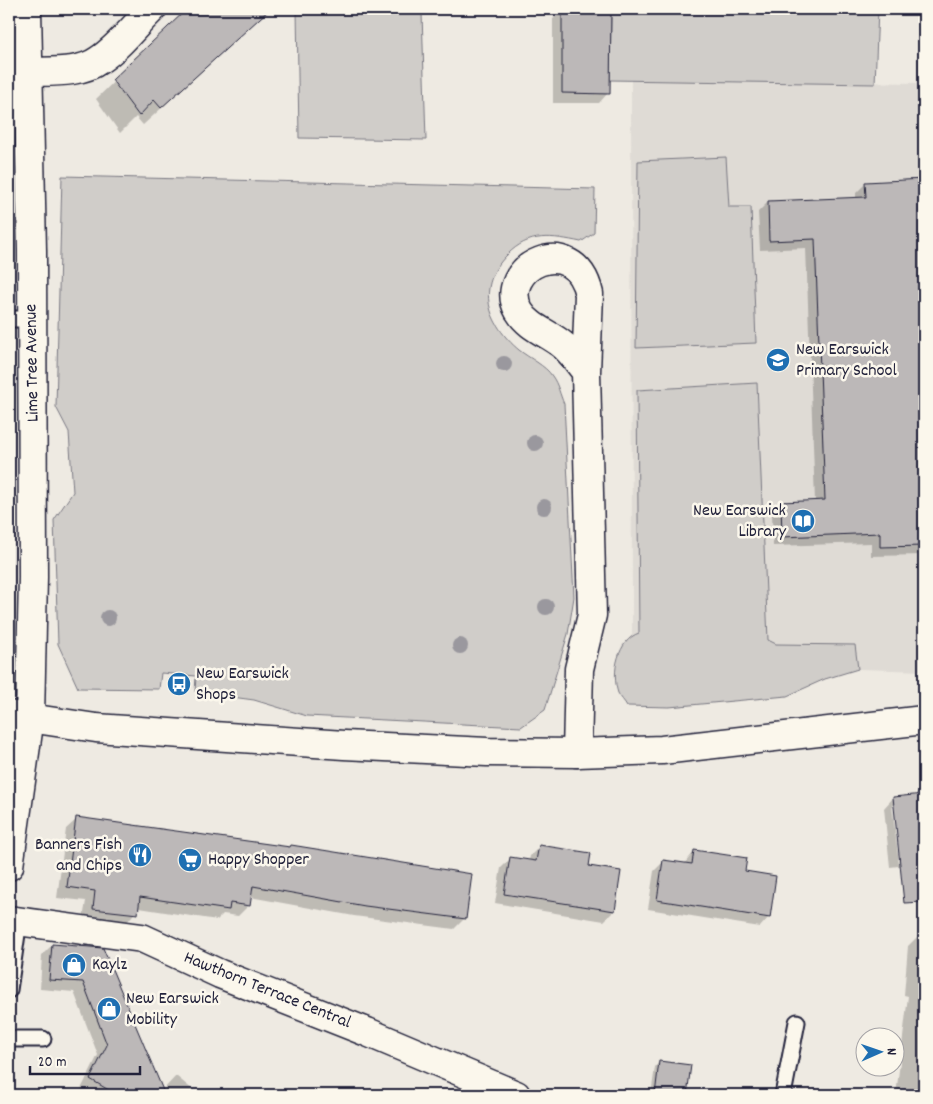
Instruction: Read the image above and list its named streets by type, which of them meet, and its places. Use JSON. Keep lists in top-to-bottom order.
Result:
{
  "streets": {
    "street": ["Lime Tree Avenue", "Hawthorn Terrace Central"]
  },
  "places": {
    "school or university": ["New Earswick Primary School"],
    "library": ["New Earswick Library"],
    "bus stop": ["New Earswick Shops"],
    "restaurant": ["Banners Fish and Chips"],
    "supermarket": ["Happy Shopper"],
    "shop": ["Kaylz", "New Earswick Mobility"]
  },
  "scale_bar": "20 m",
  "north": "right"
}
